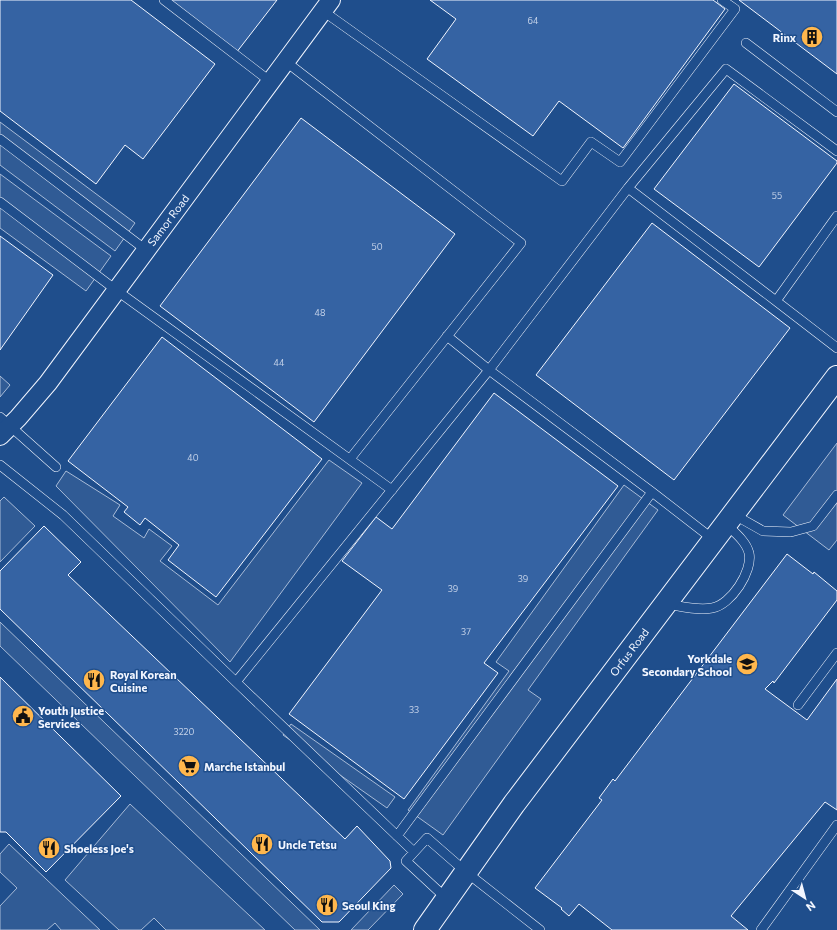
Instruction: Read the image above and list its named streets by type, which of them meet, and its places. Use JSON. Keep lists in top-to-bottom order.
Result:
{
  "streets": {
    "street": ["Samor Road", "Orfus Road"]
  },
  "places": {
    "building": ["Rinx"],
    "school or university": ["Yorkdale Secondary School"],
    "restaurant": [
      "Royal Korean Cuisine",
      "Uncle Tetsu",
      "Shoeless Joe's",
      "Seoul King"
    ],
    "public building": ["Youth Justice Services"],
    "supermarket": ["Marche Istanbul"]
  },
  "house_numbers": [
    "64",
    "55",
    "50",
    "48",
    "44",
    "40",
    "39",
    "39",
    "37",
    "33",
    "3220"
  ],
  "north": "bottom right"
}
